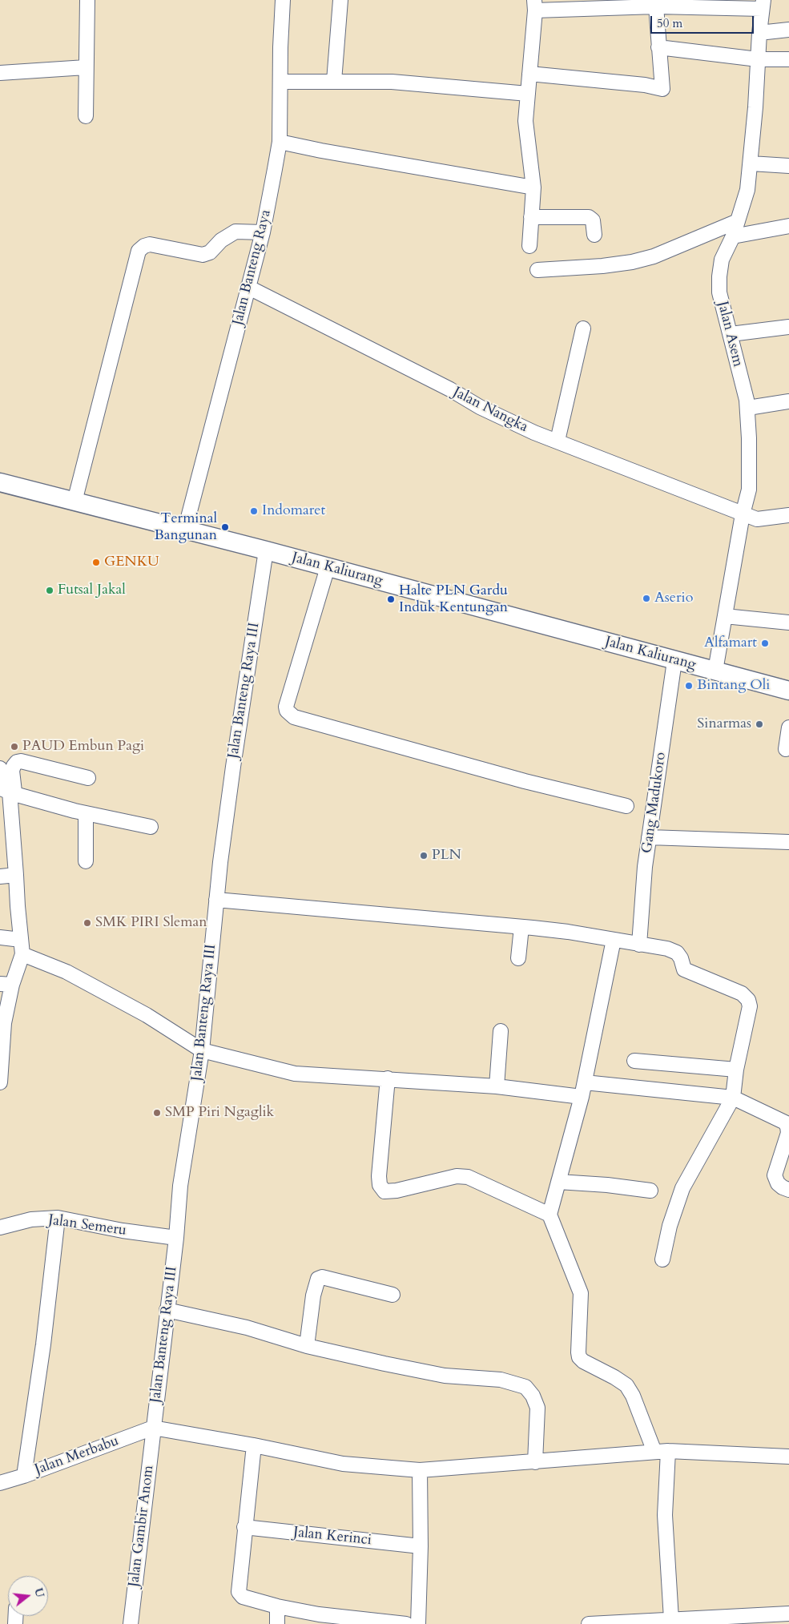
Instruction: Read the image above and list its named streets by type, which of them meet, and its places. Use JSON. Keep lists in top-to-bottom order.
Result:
{
  "streets": {
    "main road": ["Jalan Kaliurang"],
    "street": [
      "Jalan Banteng Raya",
      "Jalan Asem",
      "Jalan Nangka",
      "Jalan Banteng Raya III",
      "Gang Madukoro",
      "Jalan Semeru",
      "Jalan Merbabu",
      "Jalan Gambir Anom",
      "Jalan Kerinci"
    ]
  },
  "crossings": [
    ["Jalan Banteng Raya", "Jalan Nangka"],
    ["Jalan Banteng Raya", "Jalan Kaliurang"],
    ["Jalan Asem", "Jalan Nangka"],
    ["Jalan Asem", "Jalan Kaliurang"],
    ["Jalan Kaliurang", "Jalan Banteng Raya III"],
    ["Jalan Kaliurang", "Gang Madukoro"],
    ["Jalan Banteng Raya III", "Jalan Semeru"],
    ["Jalan Banteng Raya III", "Jalan Merbabu"],
    ["Jalan Banteng Raya III", "Jalan Gambir Anom"],
    ["Jalan Merbabu", "Jalan Gambir Anom"]
  ],
  "places": [
    "Indomaret",
    "Terminal Bangunan",
    "GENKU",
    "Futsal Jakal",
    "Aserio",
    "Halte PLN Gardu Induk Kentungan",
    "Alfamart",
    "Bintang Oli",
    "Sinarmas",
    "PAUD Embun Pagi",
    "PLN",
    "SMK PIRI Sleman",
    "SMP Piri Ngaglik"
  ],
  "scale_bar": "50 m",
  "north": "right"
}
